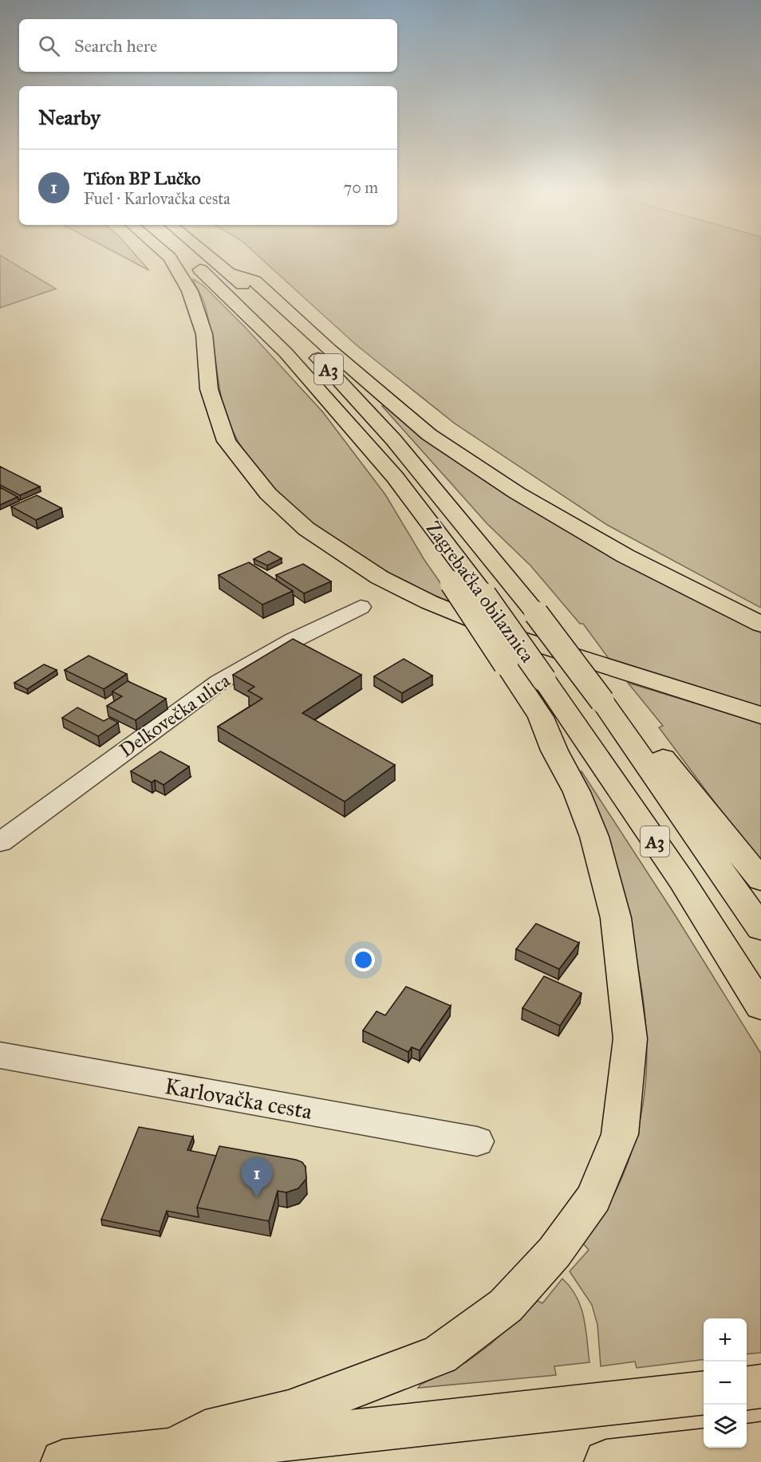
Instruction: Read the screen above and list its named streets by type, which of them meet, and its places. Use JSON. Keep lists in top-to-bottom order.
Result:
{
  "streets": {
    "highway": ["A3", "Zagrebačka obilaznica"],
    "street": ["Delkovečka ulica", "Karlovačka cesta"]
  },
  "page": {
    "search": "Search here",
    "heading": "Nearby",
    "list": [
      {
        "mark": "1",
        "name": "Tifon BP Lučko",
        "note": "Fuel · Karlovačka cesta",
        "value": "70 m"
      }
    ],
    "pins": "1",
    "map_buttons": ["+", "−"]
  }
}
